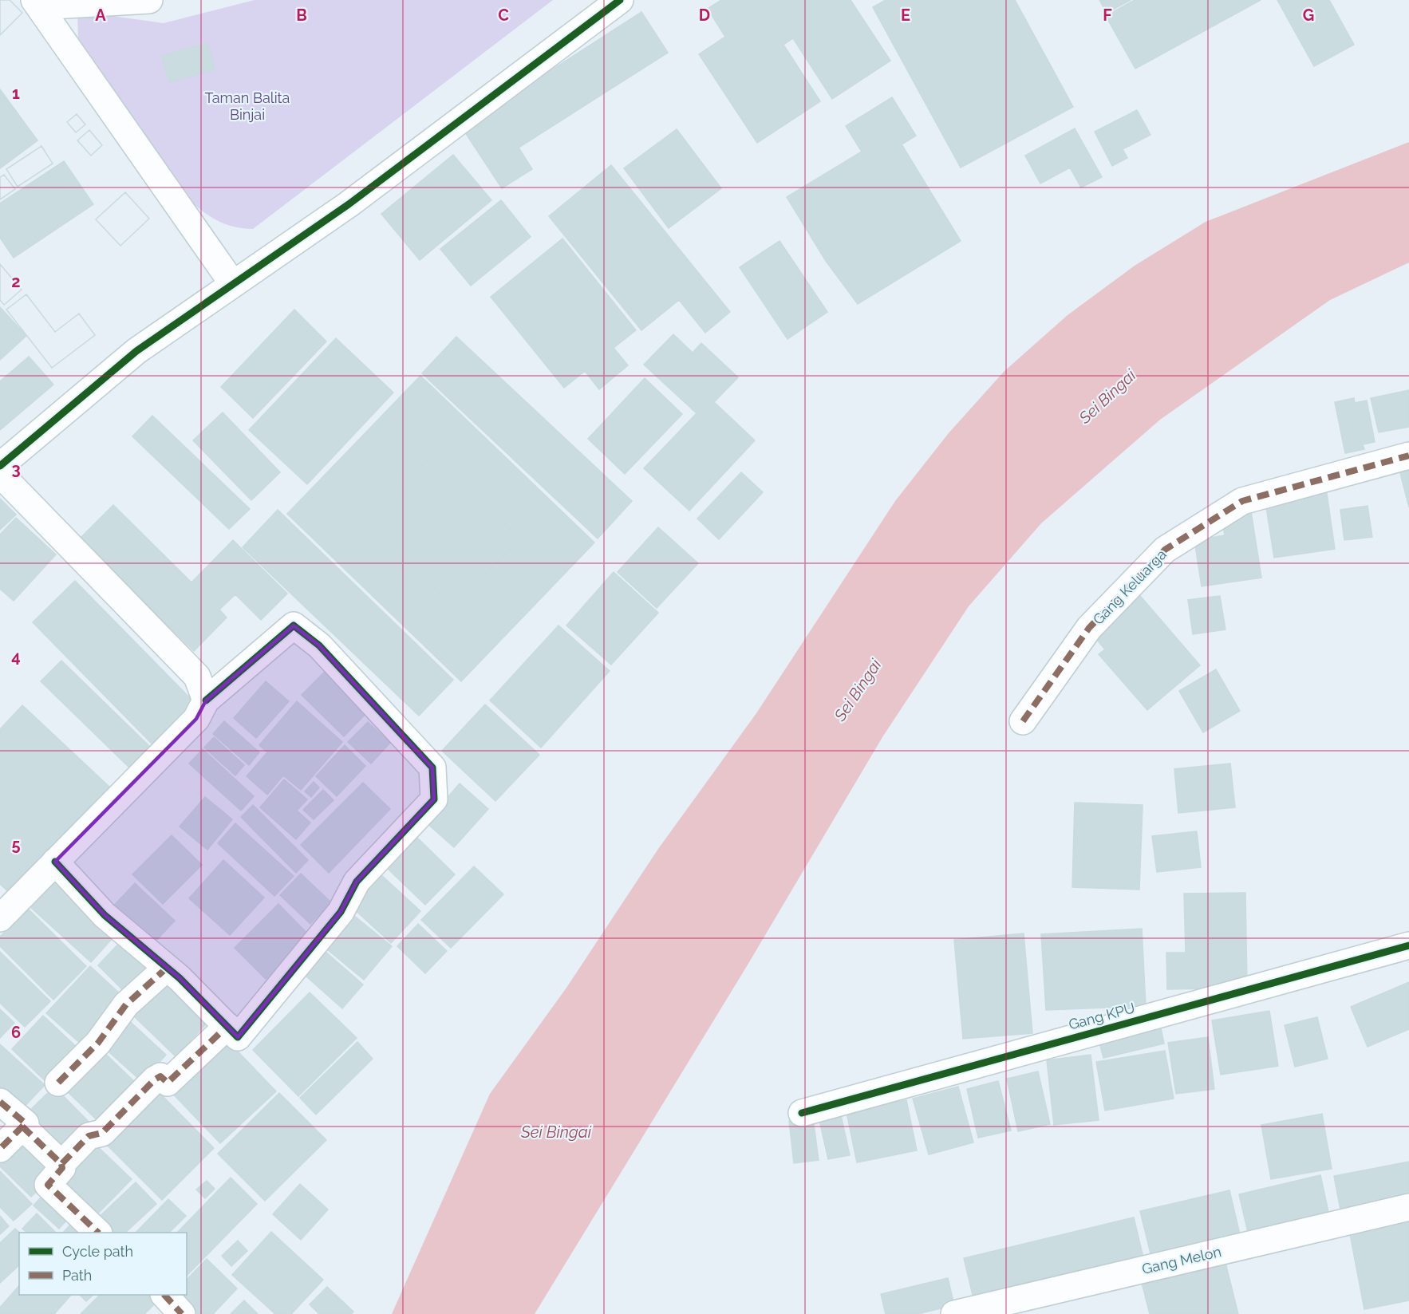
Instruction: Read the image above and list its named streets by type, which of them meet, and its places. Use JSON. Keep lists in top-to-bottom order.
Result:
{
  "streets": {
    "street": ["Gang Keluarga", "Gang KPU", "Gang Melon"]
  },
  "water": ["Sei Bingai"],
  "parks": ["Taman Balita Binjai"],
  "legend": ["Cycle path", "Path"],
  "grid": {
    "columns": [
      "A",
      "B",
      "C",
      "D",
      "E",
      "F",
      "G"
    ],
    "rows": [
      "1",
      "2",
      "3",
      "4",
      "5",
      "6"
    ]
  }
}
